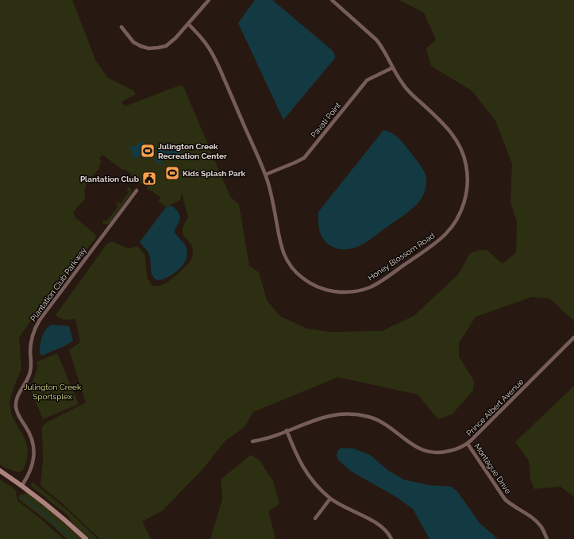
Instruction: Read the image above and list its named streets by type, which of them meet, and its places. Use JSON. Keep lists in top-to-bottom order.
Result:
{
  "streets": {
    "street": [
      "Pavati Point",
      "Honey Blossom Road",
      "Plantation Club Parkway",
      "Prince Albert Avenue",
      "Montague Drive"
    ]
  },
  "crossings": [
    ["Pavati Point", "Honey Blossom Road"],
    ["Prince Albert Avenue", "Montague Drive"]
  ],
  "parks": ["Julington Creek Sportsplex"],
  "places": {
    "sports": ["Julington Creek Recreation Center", "Kids Splash Park"],
    "public building": ["Plantation Club"]
  }
}
